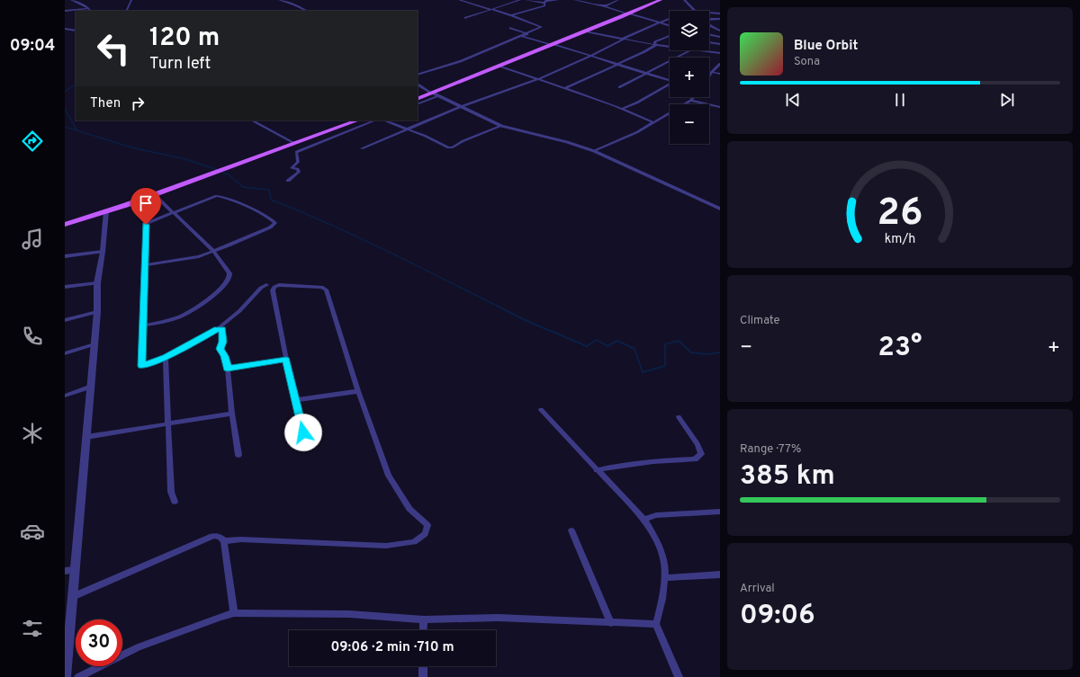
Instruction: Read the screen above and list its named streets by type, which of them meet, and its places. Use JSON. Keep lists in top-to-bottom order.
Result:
{
  "page": {
    "tabs": "09:04",
    "map_buttons": ["+", "−"],
    "turn": ["120 m", "Turn left"],
    "song": ["Blue Orbit", "Sona"],
    "then": "Then",
    "tile": [
      "Climate",
      ["Range · 77%", "385 km"],
      ["Arrival", "09:06"]
    ],
    "heat": ["−", "23°", "+"],
    "limit": "30",
    "trip": "09:06 · 2 min · 710 m",
    "gauge": ["26", "km/h"]
  }
}
